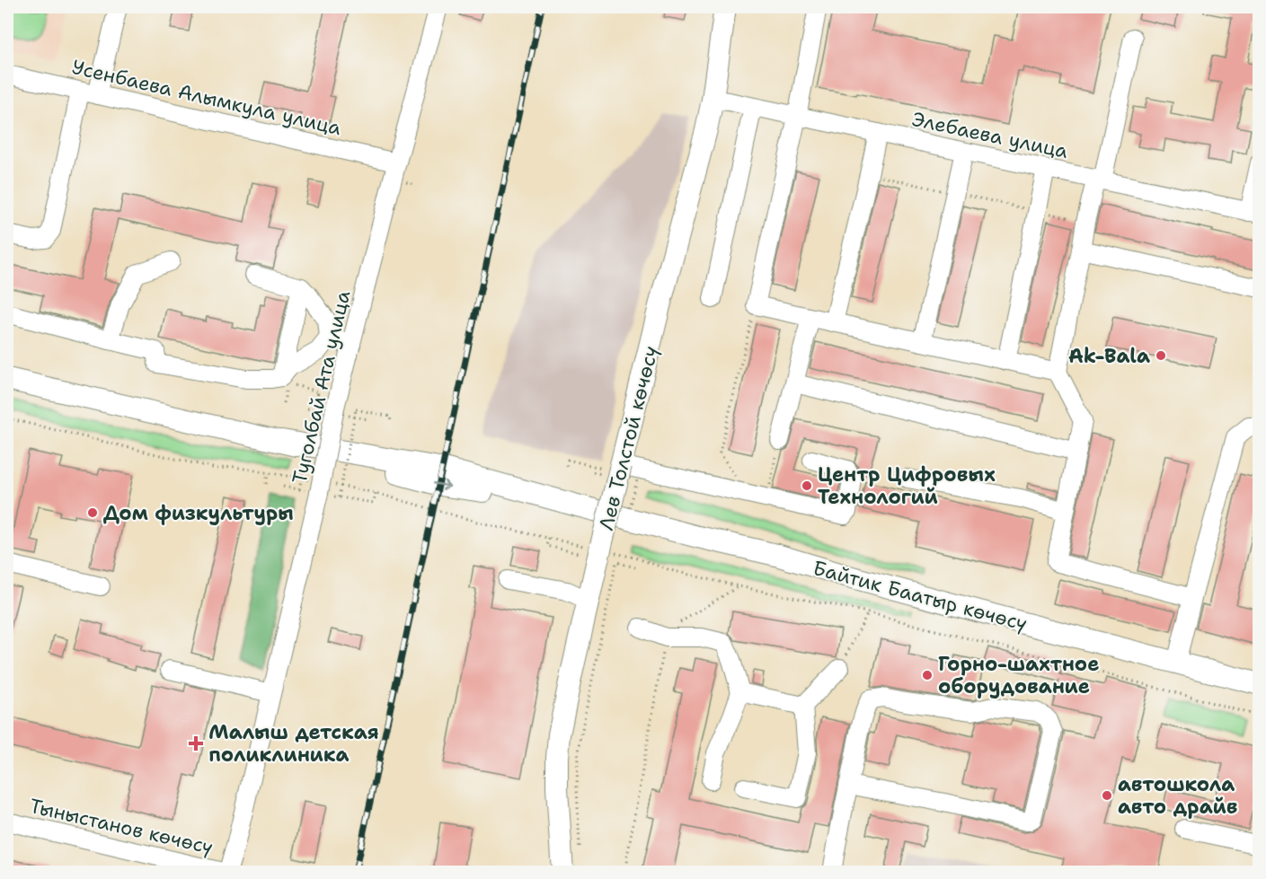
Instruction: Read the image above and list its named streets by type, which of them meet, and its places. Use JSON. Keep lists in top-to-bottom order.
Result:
{
  "streets": {
    "main road": ["Лев Толстой көчөсү", "Байтик Баатыр көчөсү"],
    "street": [
      "Усенбаева Алымкула улица",
      "Элебаева улица",
      "Туголбай Ата улица",
      "Тыныстанов көчөсү"
    ]
  },
  "crossings": [
    ["Усенбаева Алымкула улица", "Туголбай Ата улица"],
    ["Элебаева улица", "Лев Толстой көчөсү"],
    ["Туголбай Ата улица", "Тыныстанов көчөсү"]
  ],
  "places": {
    "other": [
      "Ak-Bala",
      "Центр Цифровых Технологий",
      "Дом физкультуры",
      "Горно-шахтное оборудование",
      "автошкола авто драйв"
    ],
    "health": ["Малыш детская поликлиника"]
  }
}
